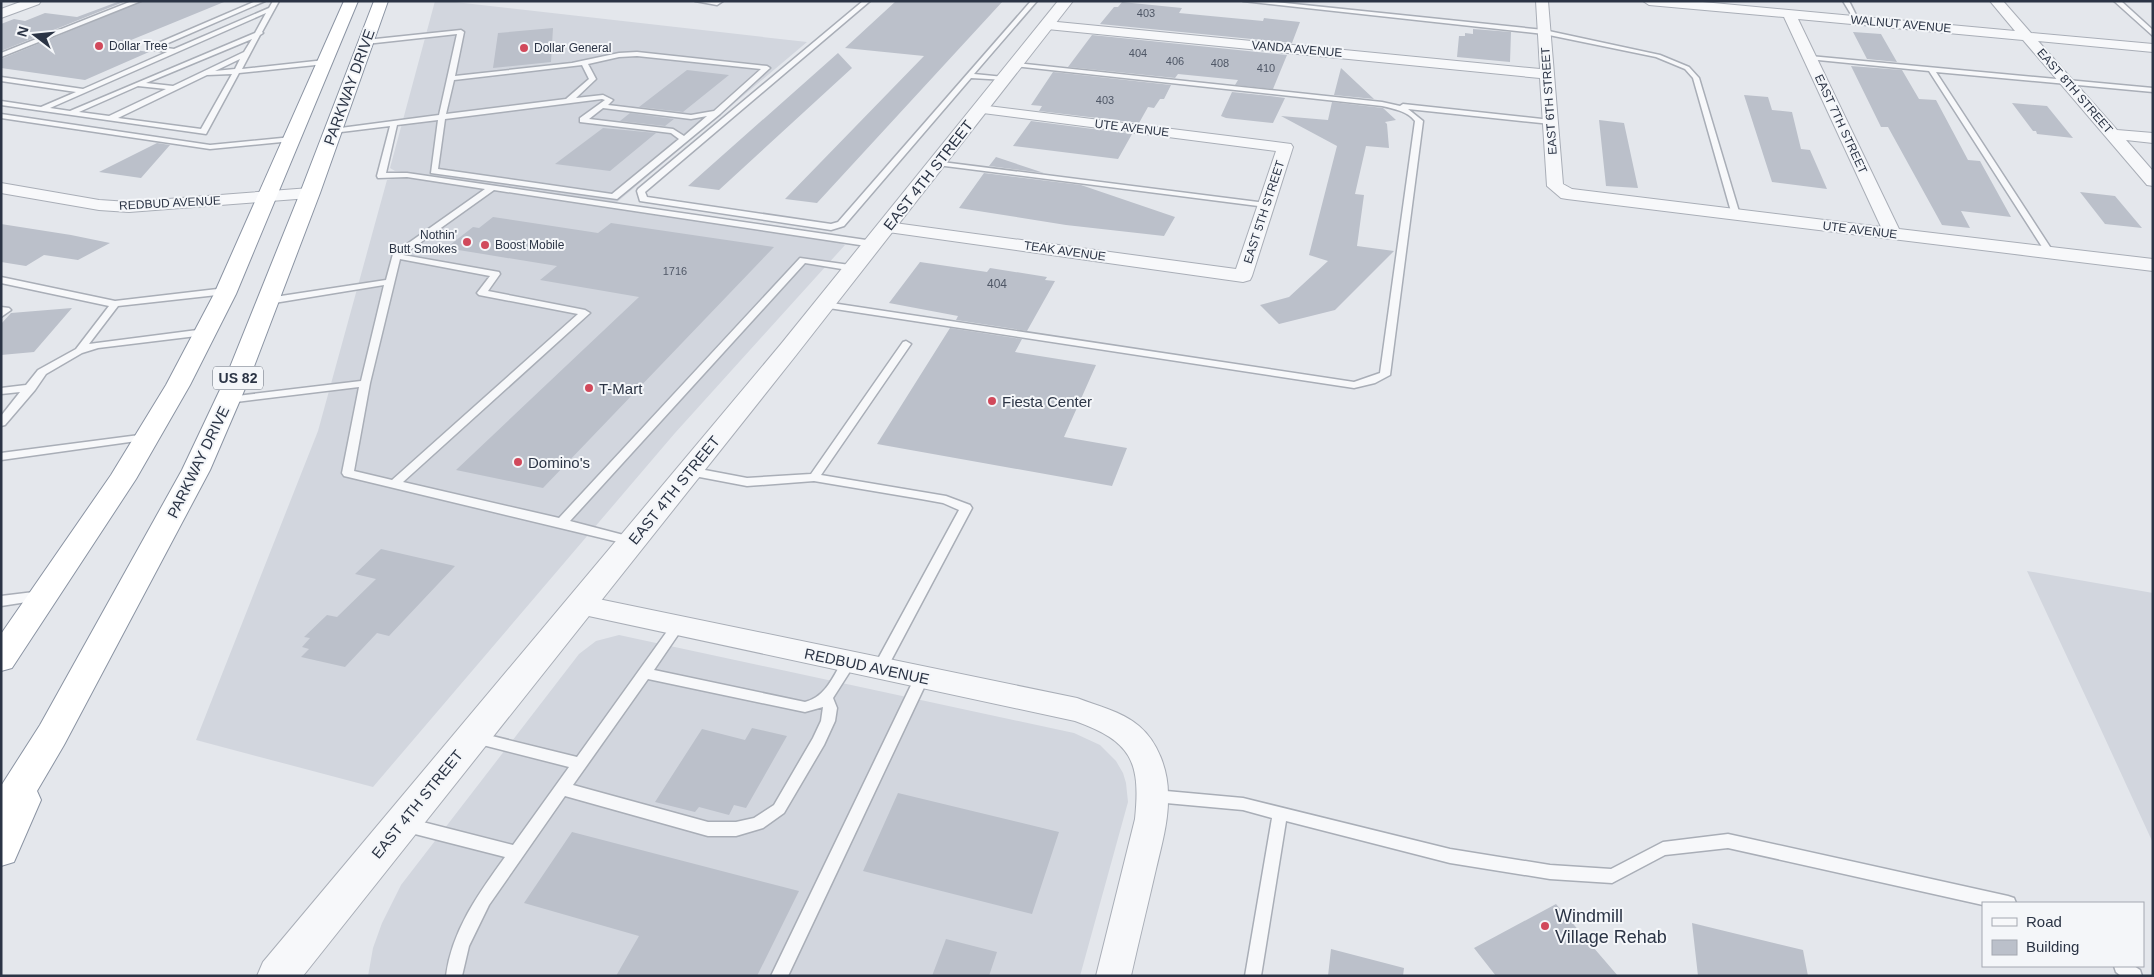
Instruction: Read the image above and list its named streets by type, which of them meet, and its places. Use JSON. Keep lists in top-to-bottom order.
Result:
{
  "streets": {
    "highway": ["PARKWAY DRIVE", "US 82"],
    "street": [
      "WALNUT AVENUE",
      "VANDA AVENUE",
      "EAST 8TH STREET",
      "EAST 6TH STREET",
      "EAST 7TH STREET",
      "UTE AVENUE",
      "EAST 4TH STREET",
      "REDBUD AVENUE",
      "EAST 5TH STREET",
      "TEAK AVENUE"
    ]
  },
  "crossings": [
    ["WALNUT AVENUE", "EAST 8TH STREET"],
    ["WALNUT AVENUE", "EAST 7TH STREET"],
    ["VANDA AVENUE", "EAST 6TH STREET"],
    ["VANDA AVENUE", "EAST 4TH STREET"],
    ["PARKWAY DRIVE", "REDBUD AVENUE"],
    ["EAST 6TH STREET", "UTE AVENUE"],
    ["EAST 7TH STREET", "UTE AVENUE"],
    ["UTE AVENUE", "EAST 4TH STREET"],
    ["UTE AVENUE", "EAST 5TH STREET"],
    ["EAST 4TH STREET", "REDBUD AVENUE"],
    ["EAST 4TH STREET", "TEAK AVENUE"],
    ["EAST 5TH STREET", "TEAK AVENUE"]
  ],
  "places": [
    "Dollar Tree",
    "Dollar General",
    "Nothin' Butt Smokes",
    "Boost Mobile",
    "T-Mart",
    "Fiesta Center",
    "Domino's",
    "Windmill Village Rehab"
  ],
  "house_numbers": [
    "403",
    "404",
    "406",
    "408",
    "410",
    "403",
    "1716",
    "404"
  ],
  "legend": ["Road", "Building"],
  "north": "left"
}
